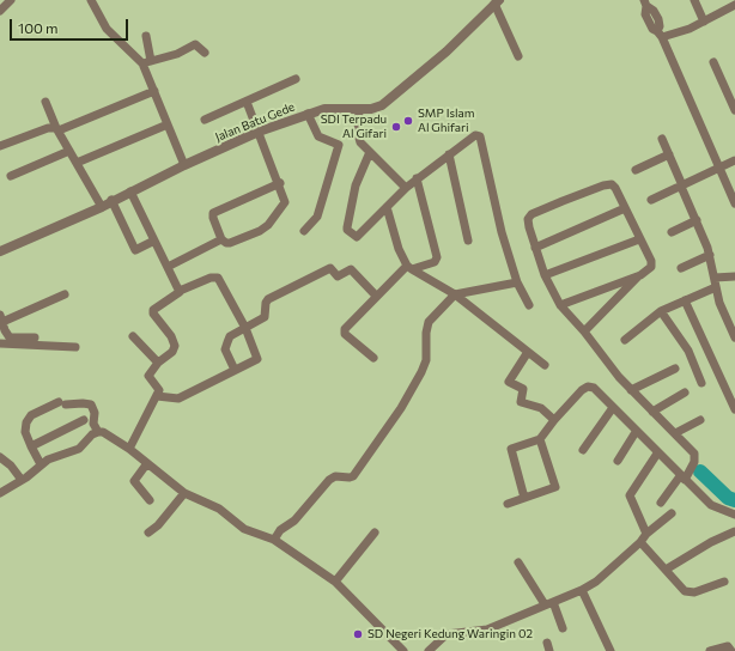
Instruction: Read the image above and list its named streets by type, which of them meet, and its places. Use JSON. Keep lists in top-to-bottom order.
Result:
{
  "streets": {
    "street": ["Jalan Batu Gede"]
  },
  "places": ["SMP Islam Al Ghifari", "SDI Terpadu Al Gifari", "SD Negeri Kedung Waringin 02"],
  "scale_bar": "100 m"
}
